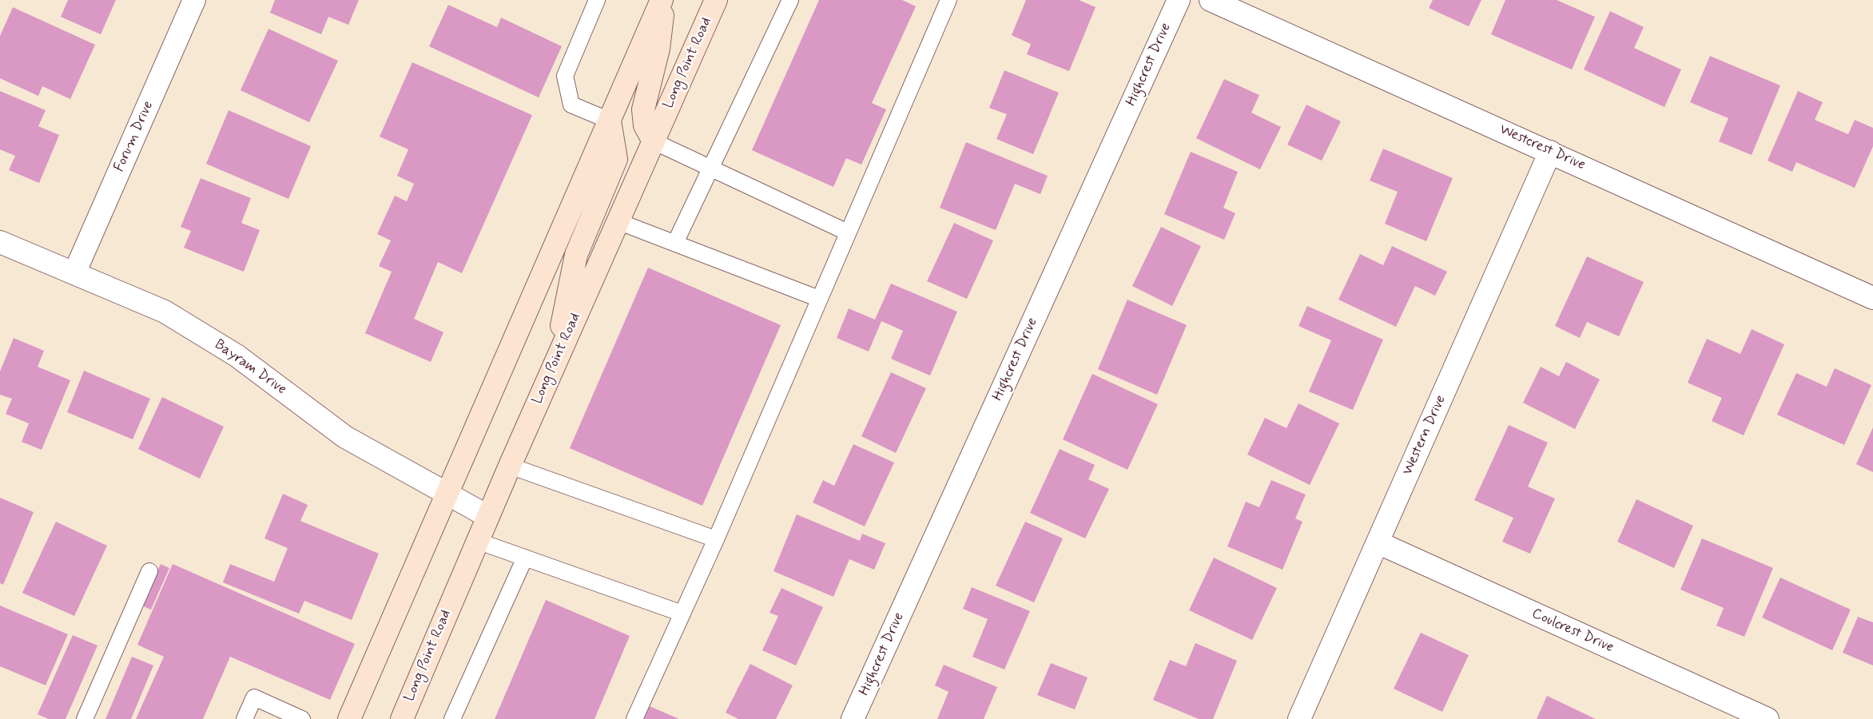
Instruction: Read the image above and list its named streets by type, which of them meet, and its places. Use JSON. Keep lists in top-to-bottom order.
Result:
{
  "streets": {
    "main road": ["Long Point Road"],
    "street": [
      "Highcrest Drive",
      "Forum Drive",
      "Westcrest Drive",
      "Bayram Drive",
      "Western Drive",
      "Coulcrest Drive"
    ]
  },
  "crossings": [
    ["Long Point Road", "Bayram Drive"],
    ["Forum Drive", "Bayram Drive"],
    ["Westcrest Drive", "Western Drive"],
    ["Western Drive", "Coulcrest Drive"]
  ]
}
